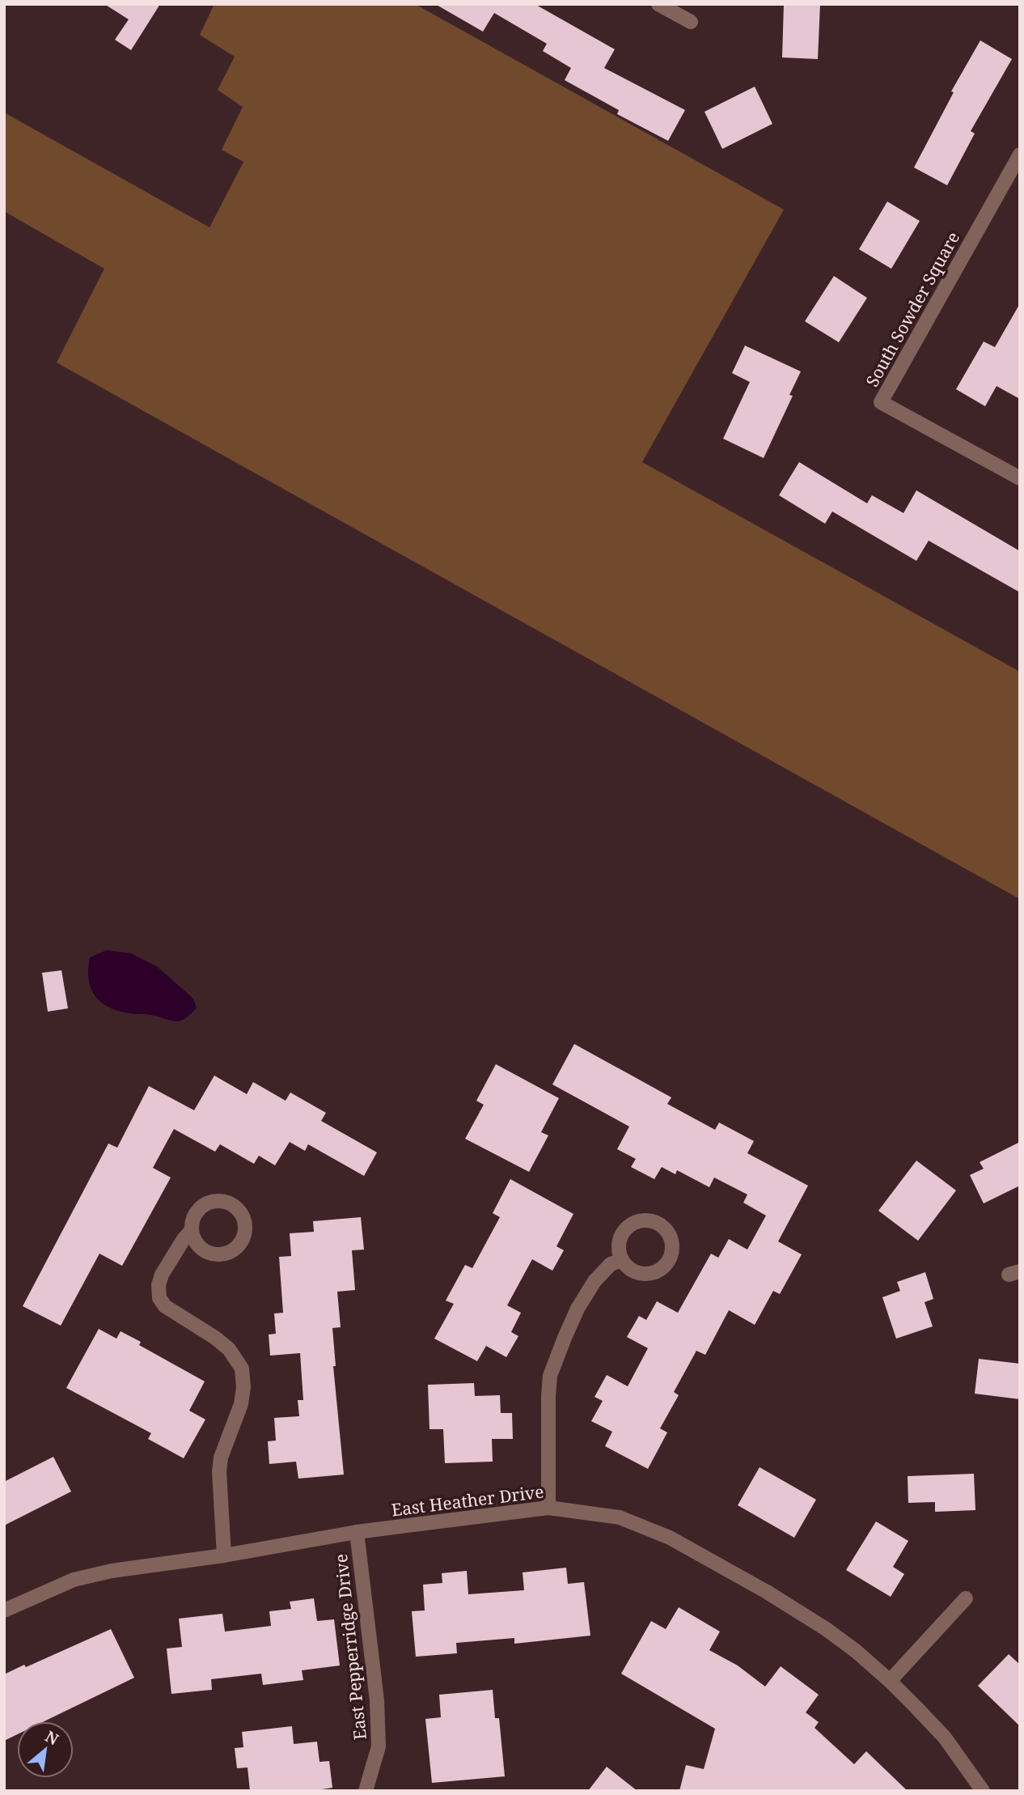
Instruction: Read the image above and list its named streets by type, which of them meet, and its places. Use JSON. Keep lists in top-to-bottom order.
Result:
{
  "streets": {
    "street": ["South Sowder Square", "East Heather Drive", "East Pepperridge Drive"]
  },
  "crossings": [
    ["East Heather Drive", "East Pepperridge Drive"]
  ],
  "north": "top right"
}
